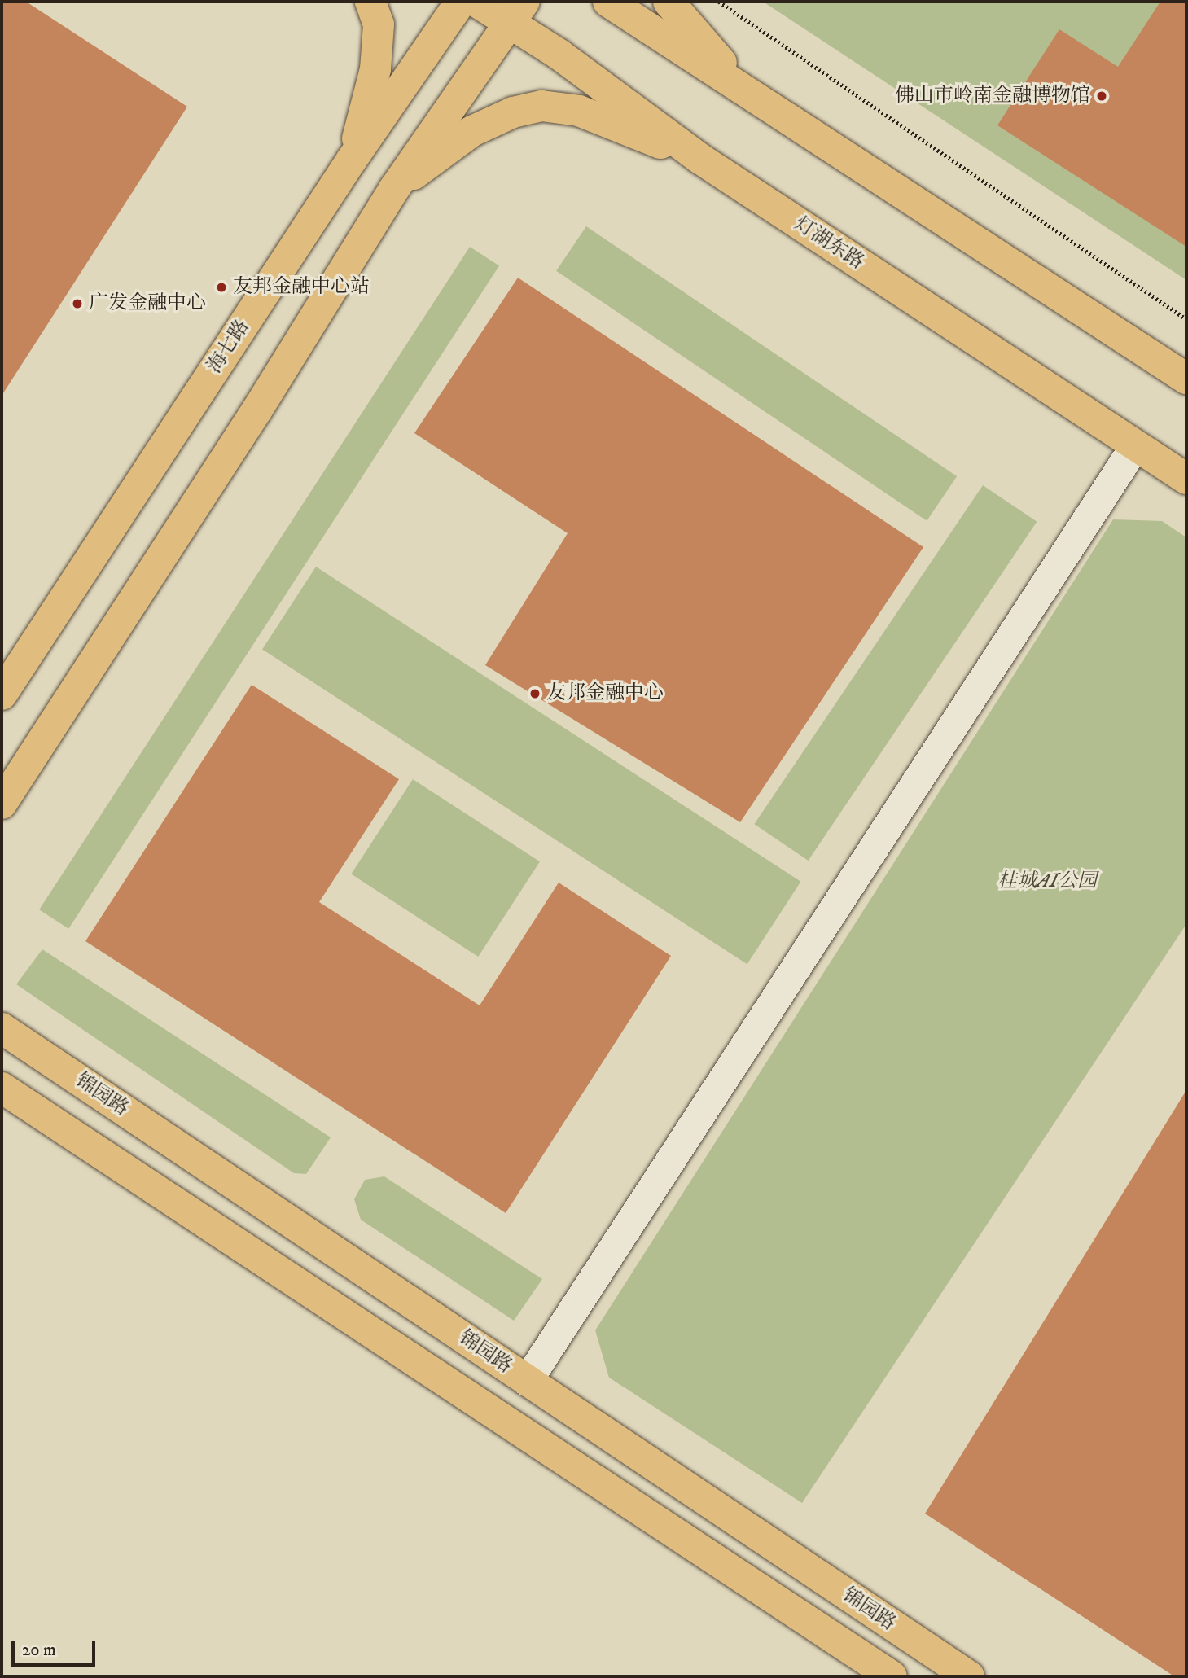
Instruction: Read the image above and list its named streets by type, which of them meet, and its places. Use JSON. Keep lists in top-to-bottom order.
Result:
{
  "streets": {
    "main road": ["灯湖东路", "海七路", "锦园路"]
  },
  "parks": ["桂城AI公园"],
  "places": [
    "佛山市岭南金融博物馆",
    "友邦金融中心站",
    "广发金融中心",
    "友邦金融中心"
  ],
  "scale_bar": "20 m"
}
